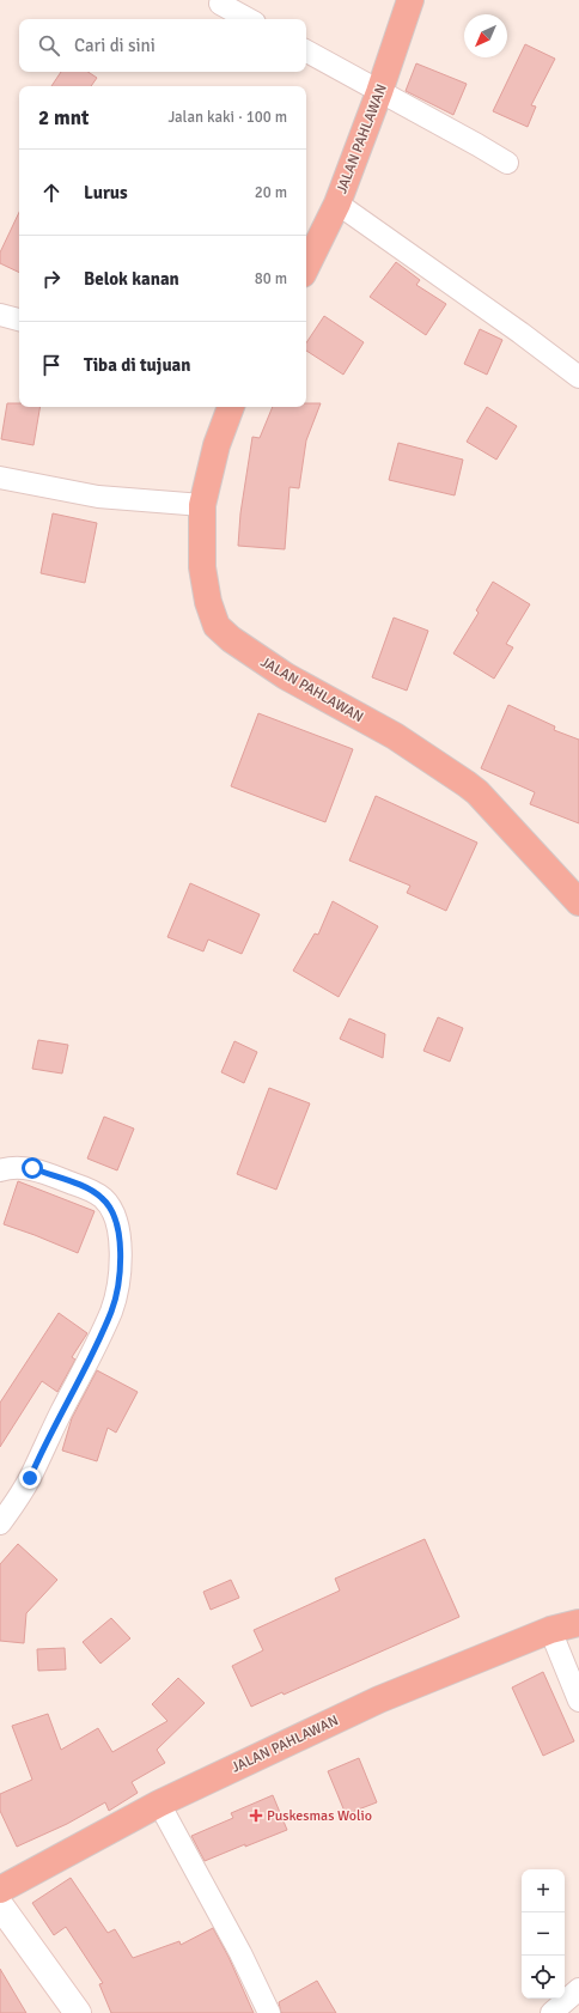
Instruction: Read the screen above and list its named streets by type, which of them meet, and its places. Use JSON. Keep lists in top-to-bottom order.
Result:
{
  "streets": {
    "highway": ["JALAN PAHLAWAN"]
  },
  "places": {
    "health": ["Puskesmas Wolio"]
  },
  "north": "bottom left",
  "page": {
    "search": "Cari di sini",
    "heading": ["2 mnt", "Jalan kaki · 100 m"],
    "list": [
      ["Lurus", "20 m"],
      ["Belok kanan", "80 m"],
      "Tiba di tujuan"
    ],
    "map_buttons": ["+", "−"]
  }
}
